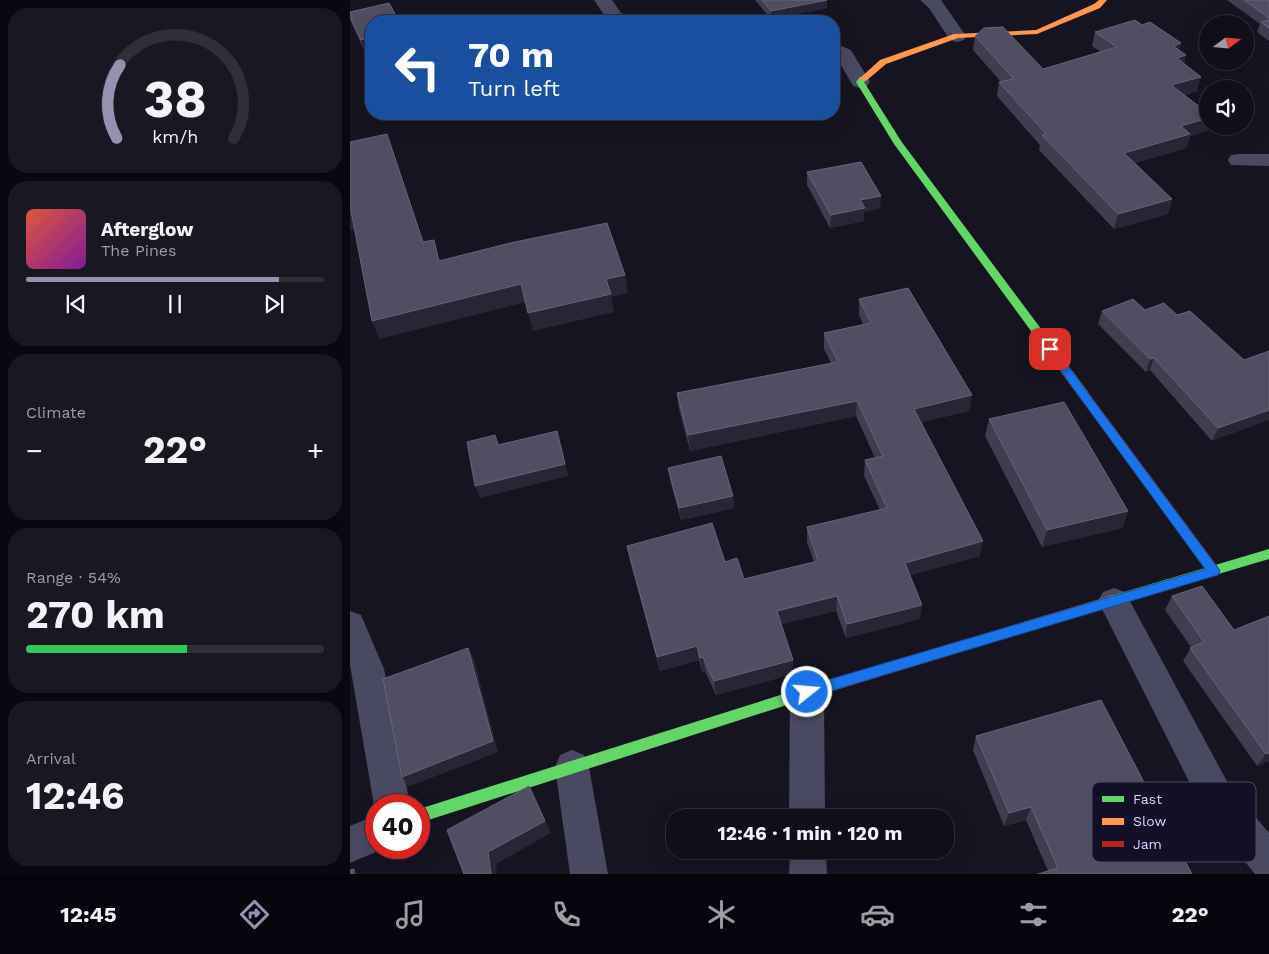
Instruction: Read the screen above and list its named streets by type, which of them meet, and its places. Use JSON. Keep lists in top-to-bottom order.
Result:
{
  "legend": ["Fast", "Slow", "Jam"],
  "north": "right",
  "page": {
    "turn": ["70 m", "Turn left"],
    "song": ["Afterglow", "The Pines"],
    "tile": [
      "Climate",
      ["Range · 54%", "270 km"],
      ["Arrival", "12:46"]
    ],
    "heat": ["−", "22°", "+"],
    "limit": "40",
    "trip": "12:46 · 1 min · 120 m",
    "tabs": ["12:45", "22°"],
    "gauge": ["38", "km/h"]
  }
}
